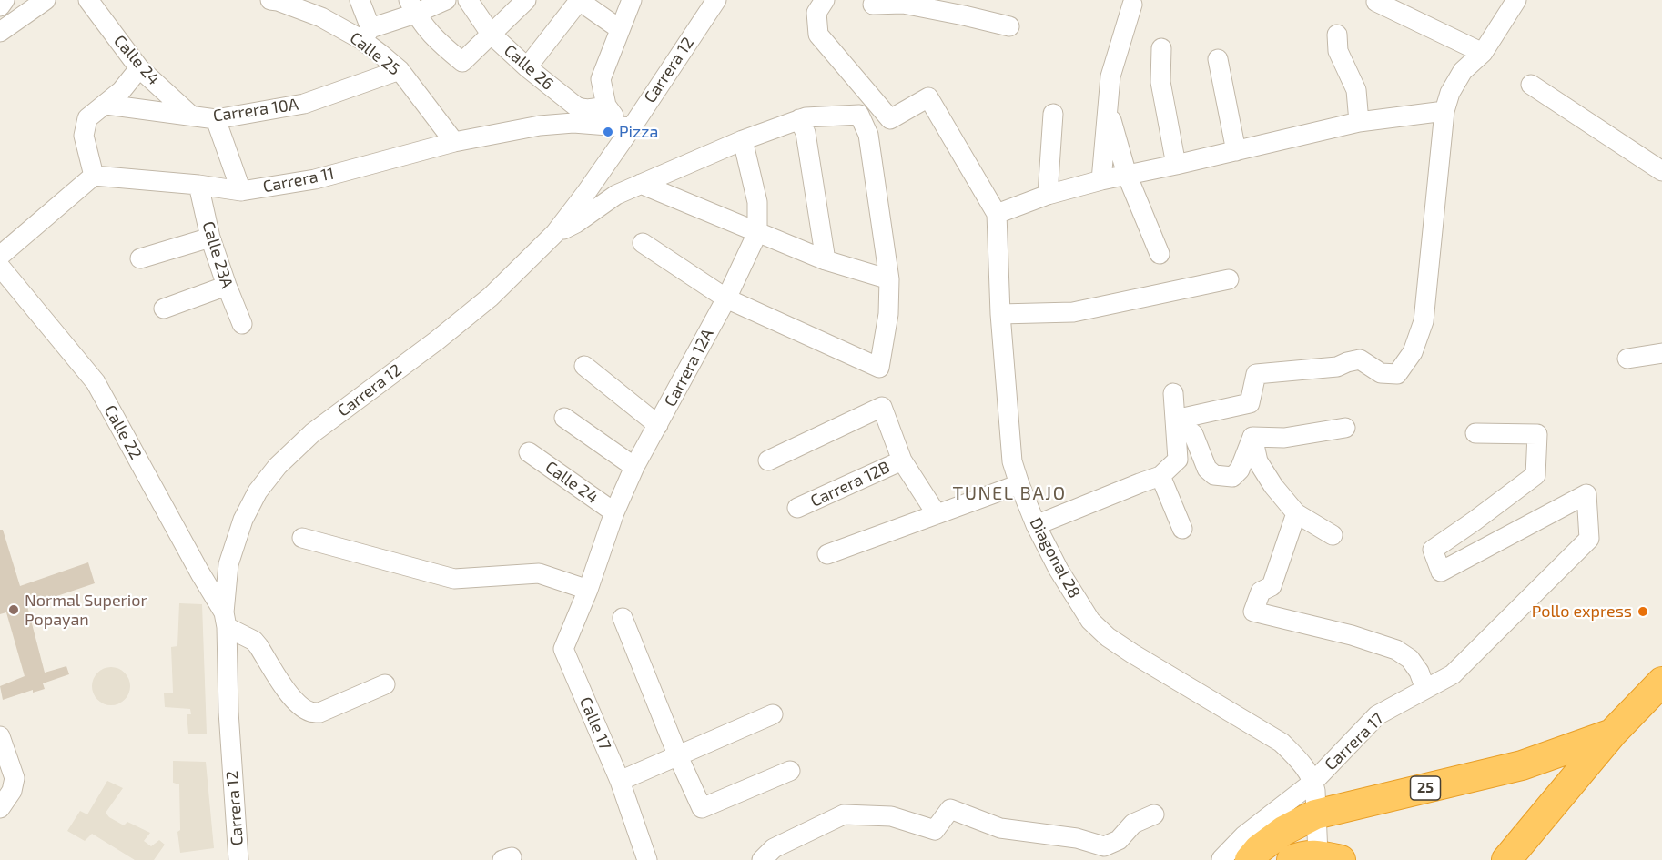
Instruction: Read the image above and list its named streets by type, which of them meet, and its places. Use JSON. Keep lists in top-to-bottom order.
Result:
{
  "streets": {
    "highway": ["25"],
    "street": [
      "Calle 25",
      "Calle 24",
      "Calle 26",
      "Carrera 12",
      "Carrera 10A",
      "Carrera 11",
      "Calle 23A",
      "Carrera 12A",
      "Calle 22",
      "Carrera 12B",
      "Diagonal 28",
      "Calle 17",
      "Carrera 17"
    ]
  },
  "crossings": [
    ["Calle 25", "Carrera 10A"],
    ["Calle 25", "Carrera 11"],
    ["Calle 24", "Carrera 10A"],
    ["Calle 24", "Carrera 12A"],
    ["Carrera 12", "Carrera 11"],
    ["Carrera 12", "Calle 22"],
    ["Carrera 11", "Calle 23A"],
    ["Carrera 12A", "Calle 17"],
    ["Diagonal 28", "Carrera 17"],
    ["Diagonal 28", "25"]
  ],
  "districts": ["TUNEL BAJO"],
  "places": ["Pizza", "Normal Superior Popayan", "Pollo express"]
}
